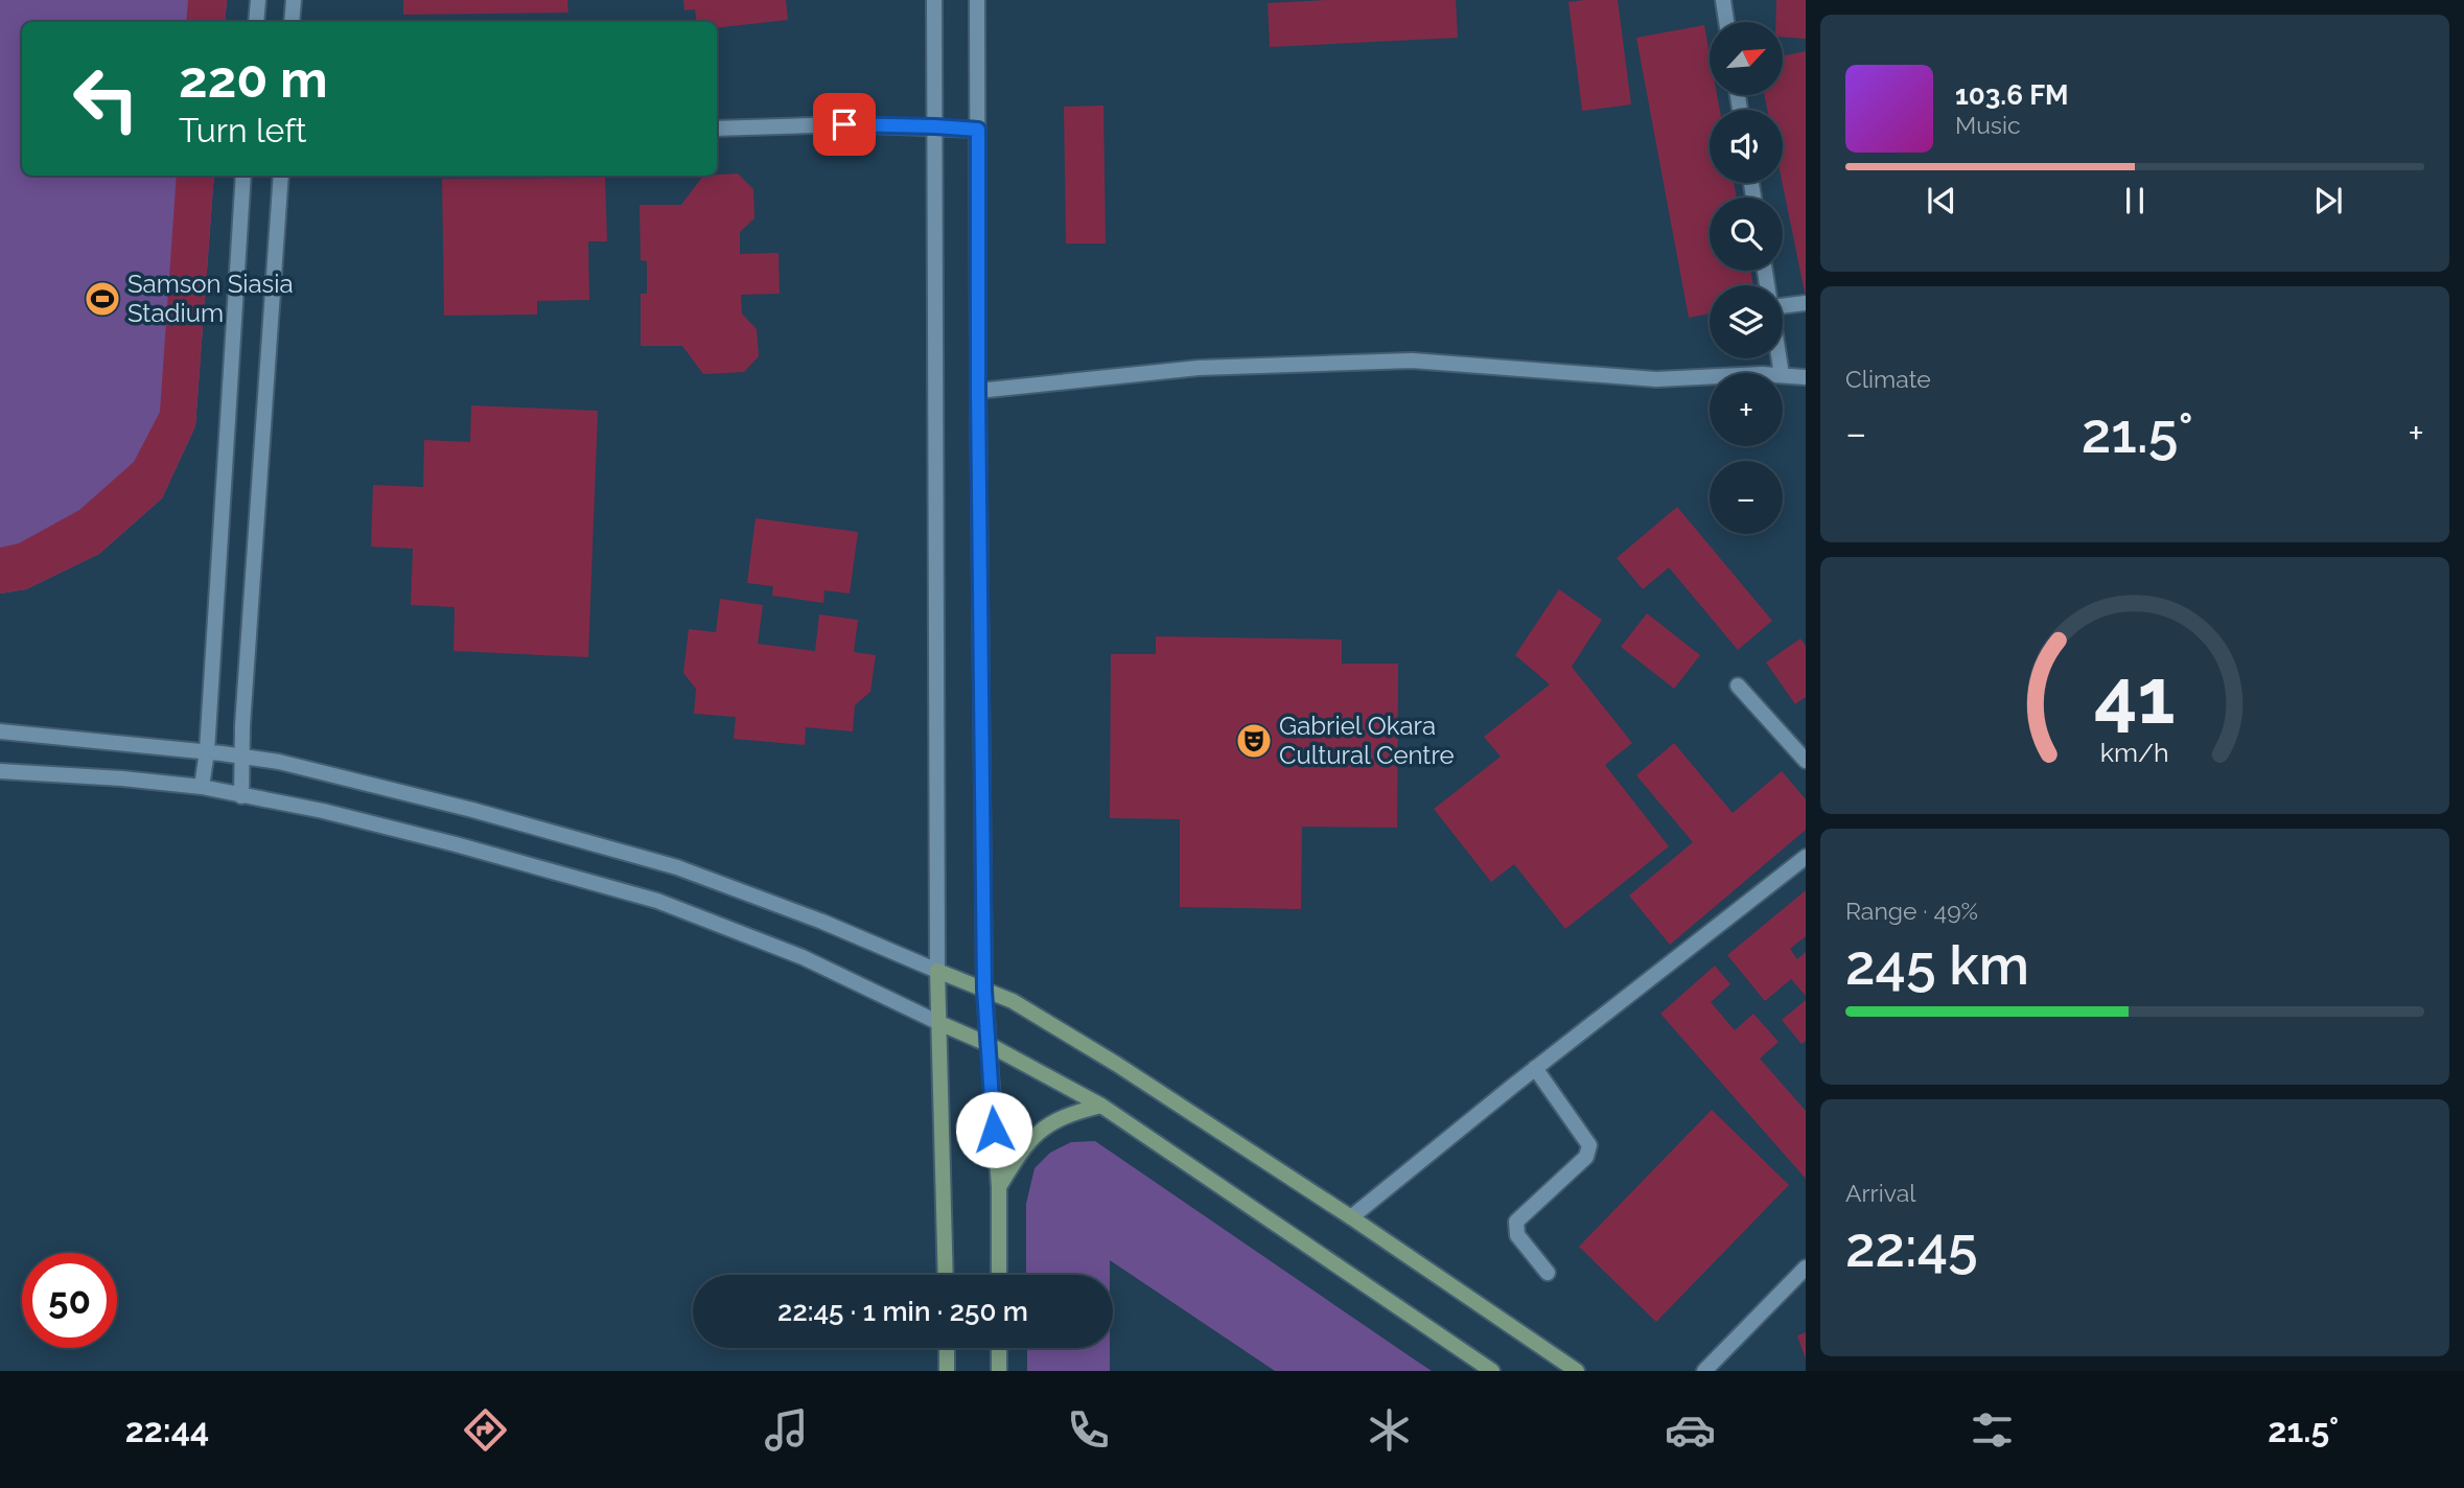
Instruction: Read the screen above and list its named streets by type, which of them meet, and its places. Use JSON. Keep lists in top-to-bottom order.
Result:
{
  "places": {
    "sports": ["Samson Siasia Stadium"],
    "theatre": ["Gabriel Okara Cultural Centre"]
  },
  "north": "top right",
  "page": {
    "map_buttons": ["+", "−"],
    "turn": ["220 m", "Turn left"],
    "song": ["103.6 FM", "Music"],
    "tile": [
      "Climate",
      ["Range · 49%", "245 km"],
      ["Arrival", "22:45"]
    ],
    "heat": ["−", "21.5°", "+"],
    "limit": "50",
    "trip": "22:45 · 1 min · 250 m",
    "tabs": ["22:44", "21.5°"],
    "gauge": ["41", "km/h"]
  }
}
